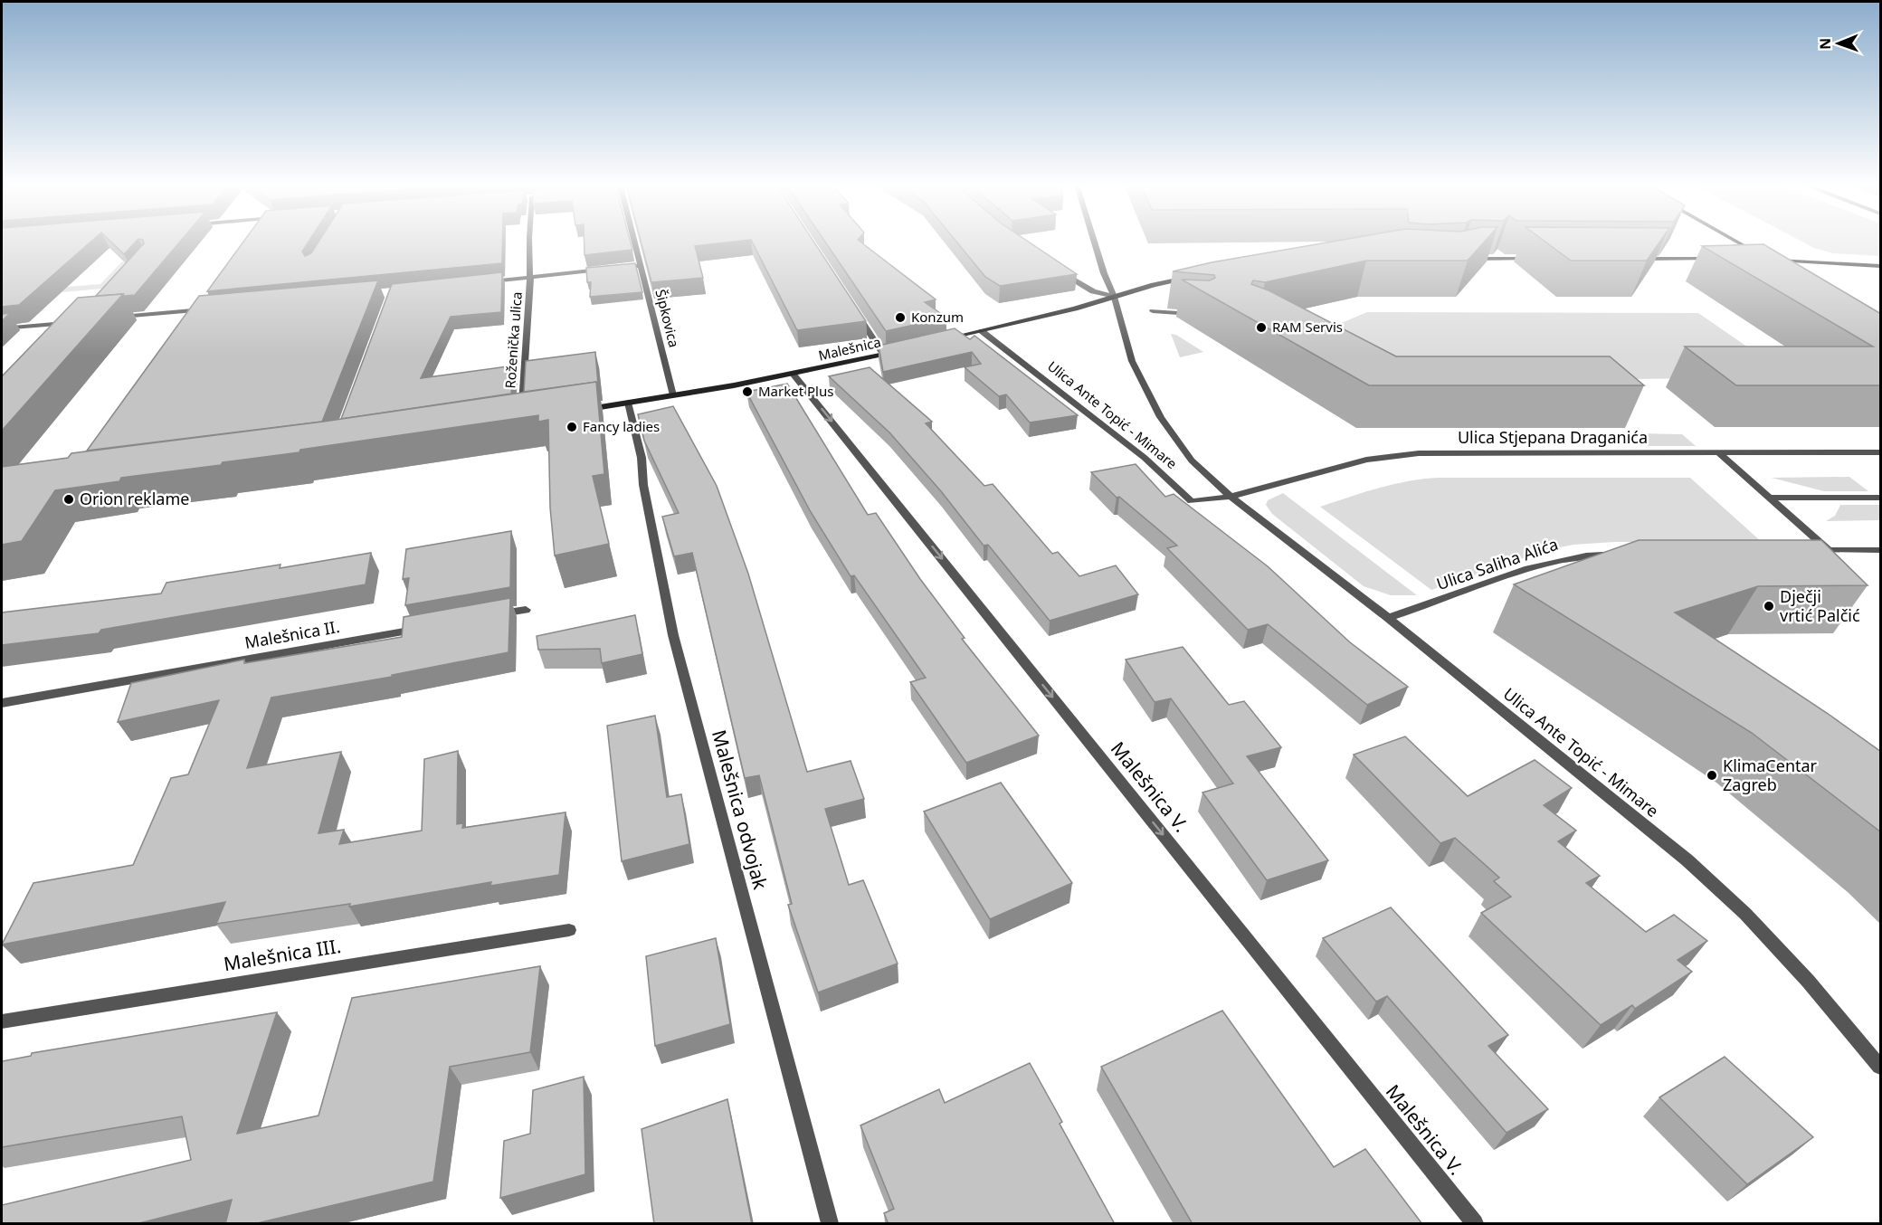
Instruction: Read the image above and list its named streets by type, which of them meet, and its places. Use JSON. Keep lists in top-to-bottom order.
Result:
{
  "streets": {
    "street": [
      "Šipkovica",
      "Roženička ulica",
      "Malešnica",
      "Ulica Ante Topić - Mimare",
      "Ulica Stjepana Draganića",
      "Ulica Saliha Alića",
      "Malešnica II.",
      "Malešnica V.",
      "Malešnica odvojak",
      "Malešnica III."
    ]
  },
  "crossings": [
    ["Šipkovica", "Malešnica"],
    ["Malešnica", "Malešnica V."],
    ["Malešnica", "Malešnica odvojak"],
    ["Ulica Ante Topić - Mimare", "Ulica Stjepana Draganića"],
    ["Ulica Ante Topić - Mimare", "Ulica Saliha Alića"]
  ],
  "one_way": ["Malešnica V."],
  "places": [
    "Konzum",
    "RAM Servis",
    "Market Plus",
    "Fancy ladies",
    "Orion reklame",
    "Dječji vrtić Palčić",
    "KlimaCentar Zagreb"
  ],
  "north": "left"
}
